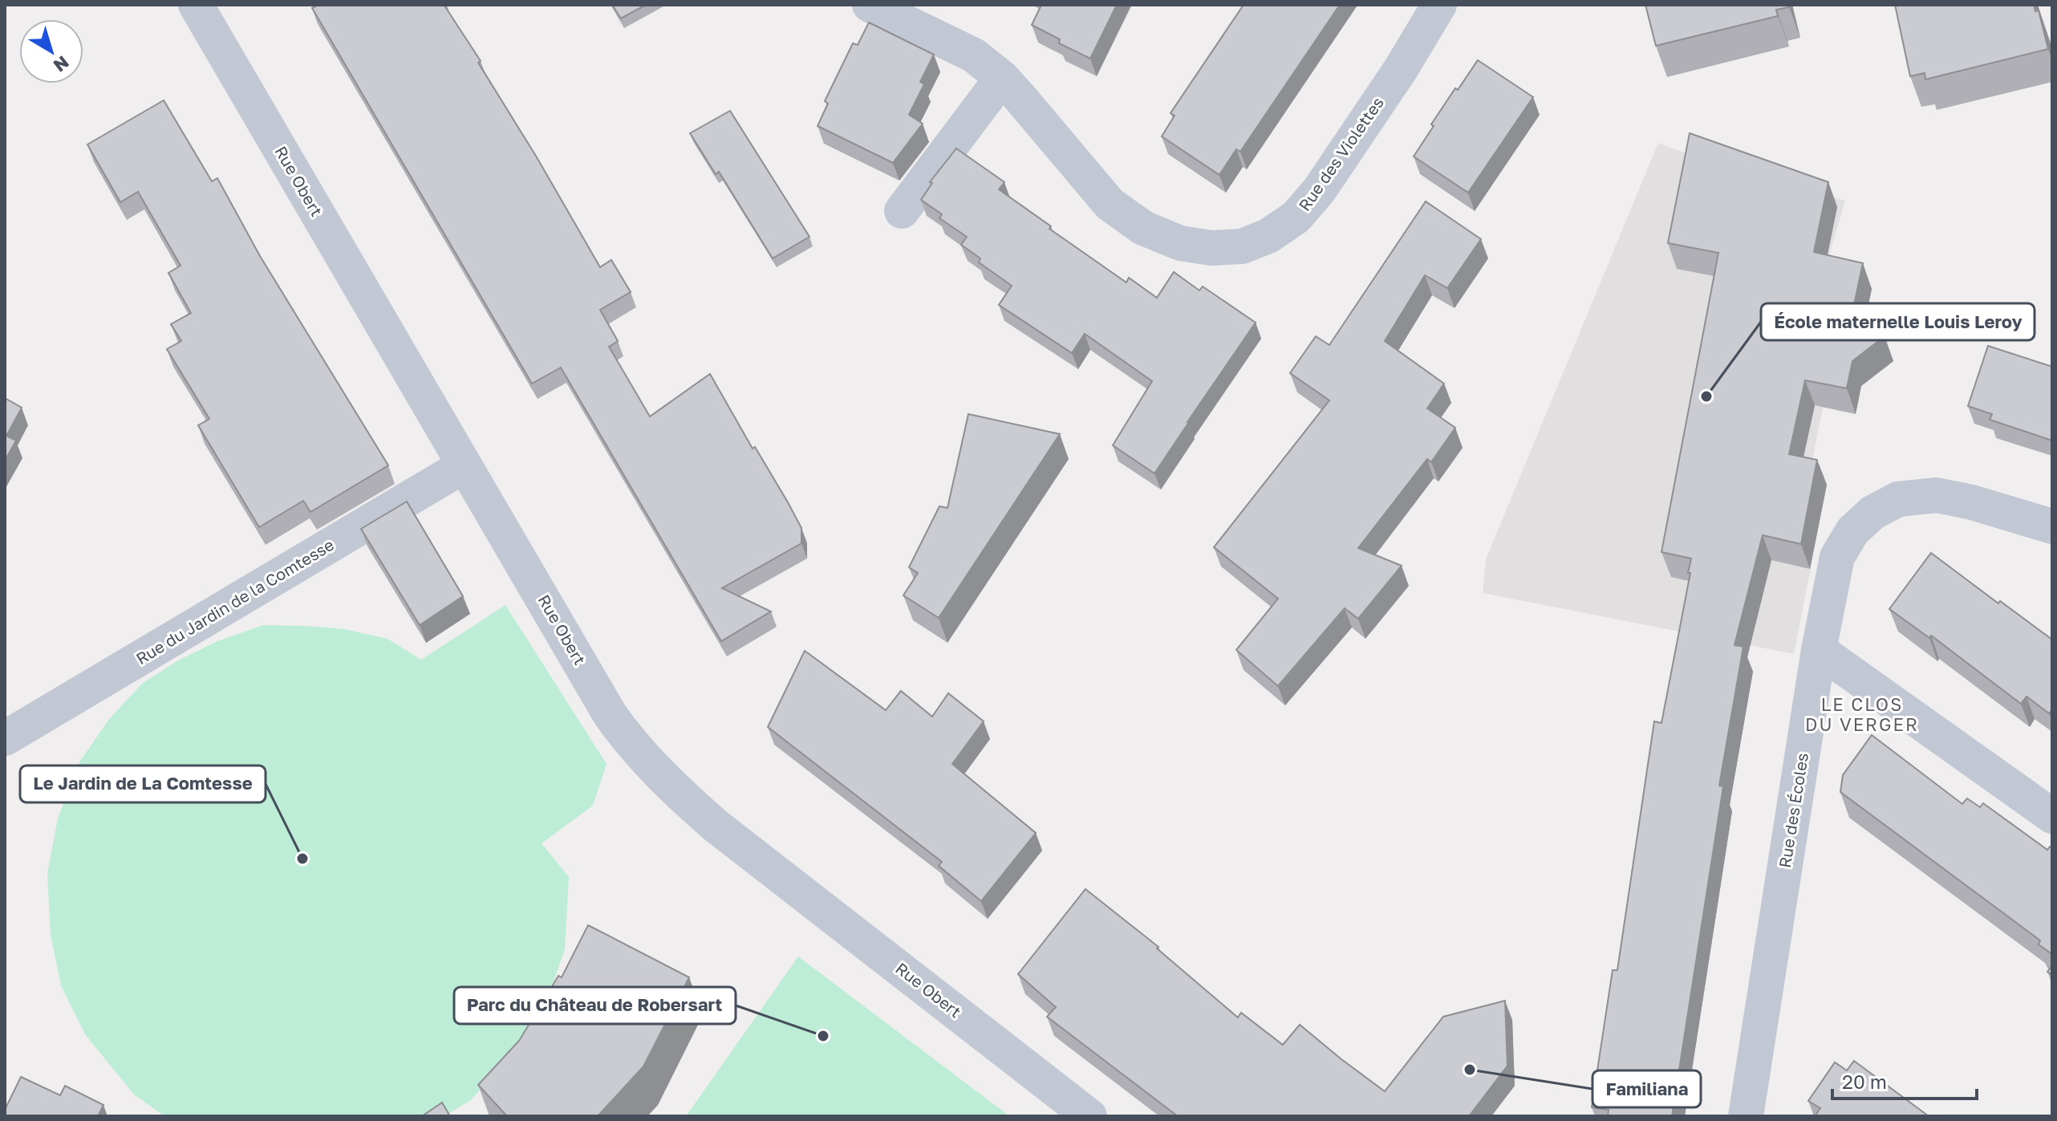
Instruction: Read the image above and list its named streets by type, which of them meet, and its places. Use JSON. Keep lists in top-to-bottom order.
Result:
{
  "streets": {
    "street": [
      "Rue des Violettes",
      "Rue Obert",
      "Rue du Jardin de la Comtesse",
      "Rue des Écoles"
    ]
  },
  "crossings": [
    ["Rue Obert", "Rue du Jardin de la Comtesse"]
  ],
  "districts": ["LE CLOS DU VERGER"],
  "places": [
    "École maternelle Louis Leroy",
    "Le Jardin de La Comtesse",
    "Parc du Château de Robersart",
    "Familiana"
  ],
  "scale_bar": "20 m",
  "north": "bottom right"
}
